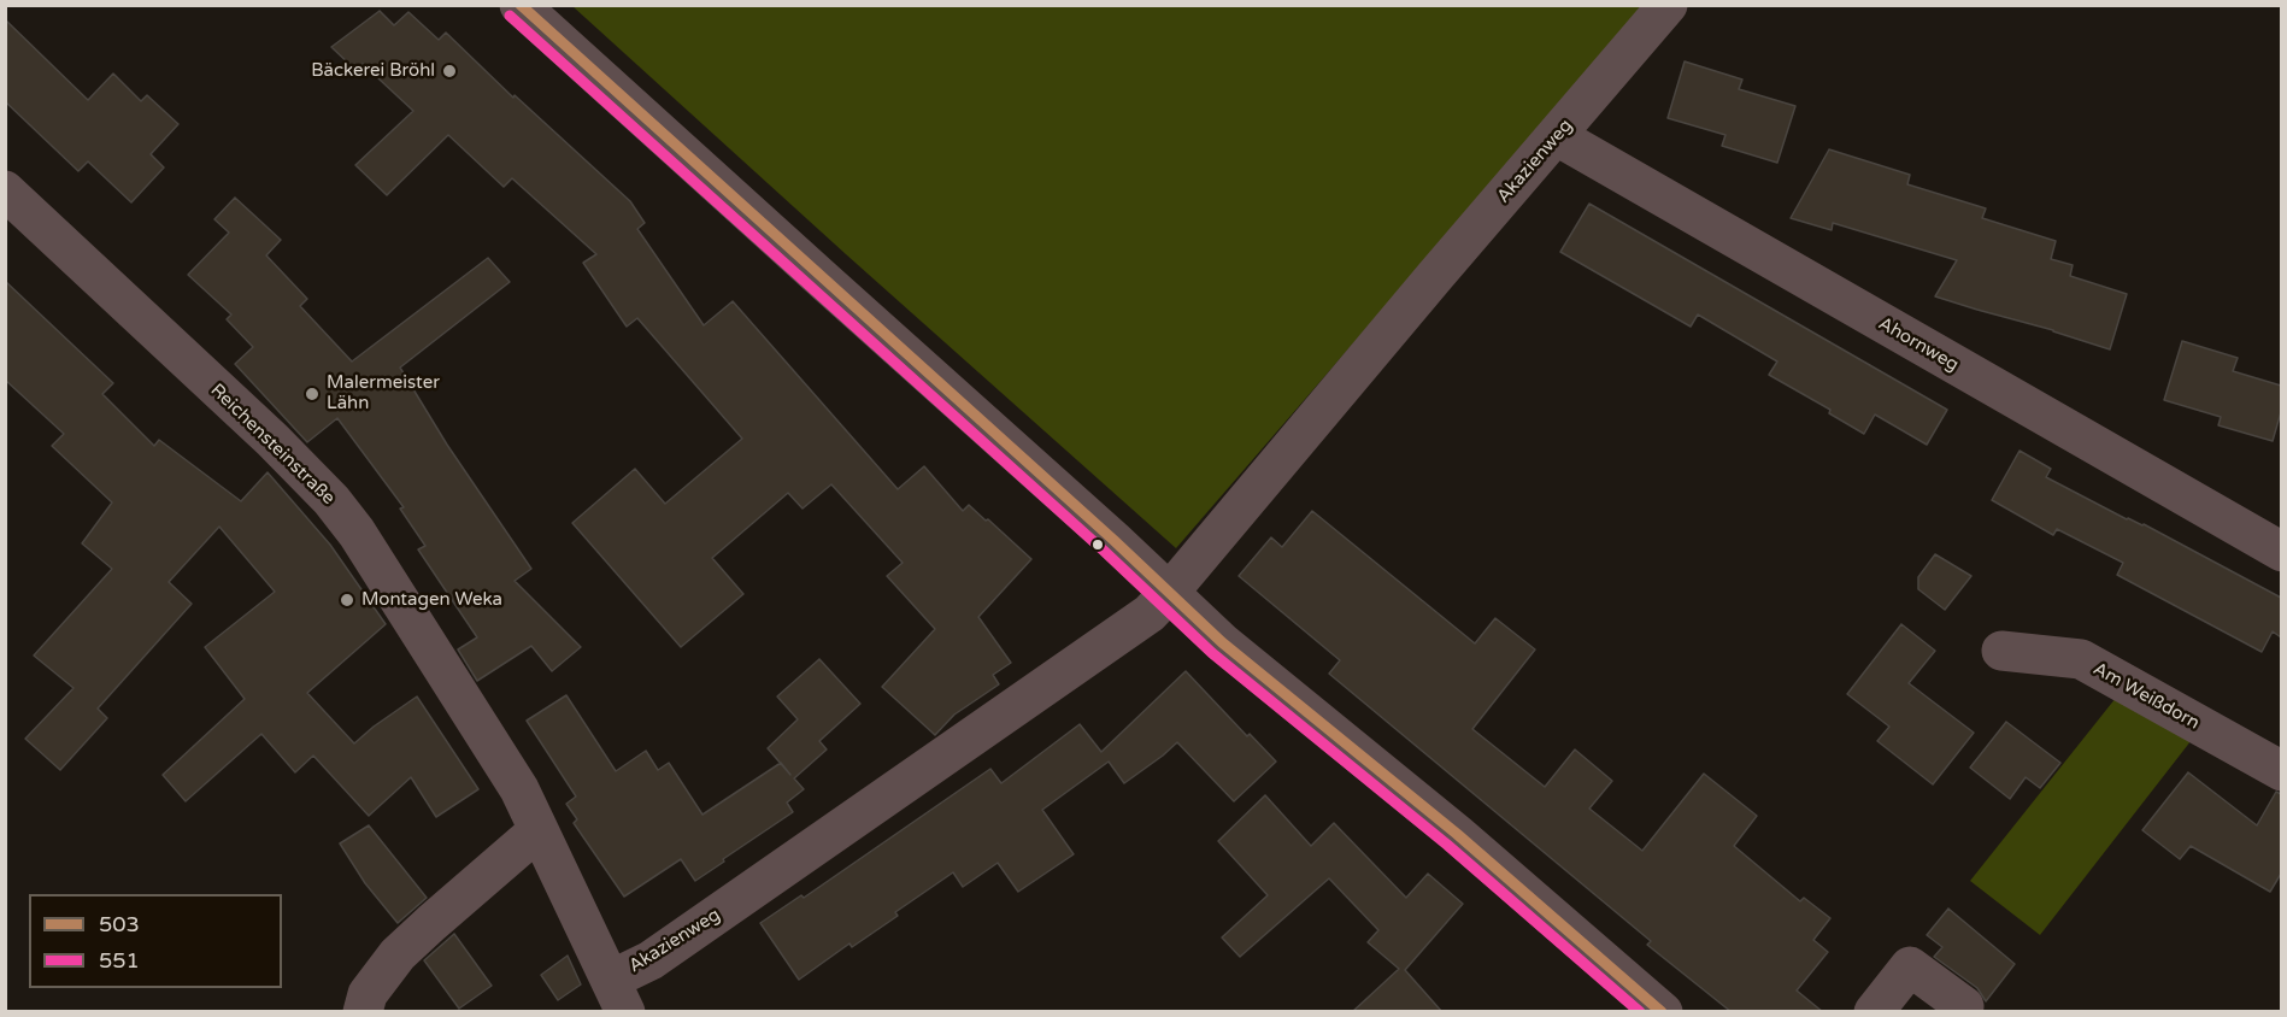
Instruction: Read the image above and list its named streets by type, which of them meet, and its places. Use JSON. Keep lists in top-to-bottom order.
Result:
{
  "streets": {
    "street": [
      "Akazienweg",
      "Ahornweg",
      "Reichensteinstraße",
      "Am Weißdorn"
    ]
  },
  "crossings": [
    ["Akazienweg", "Ahornweg"],
    ["Akazienweg", "Reichensteinstraße"]
  ],
  "places": ["Bäckerei Bröhl", "Malermeister Lähn", "Montagen Weka"],
  "lines": ["transit line 503", "transit line 551"],
  "legend": ["503", "551"]
}
